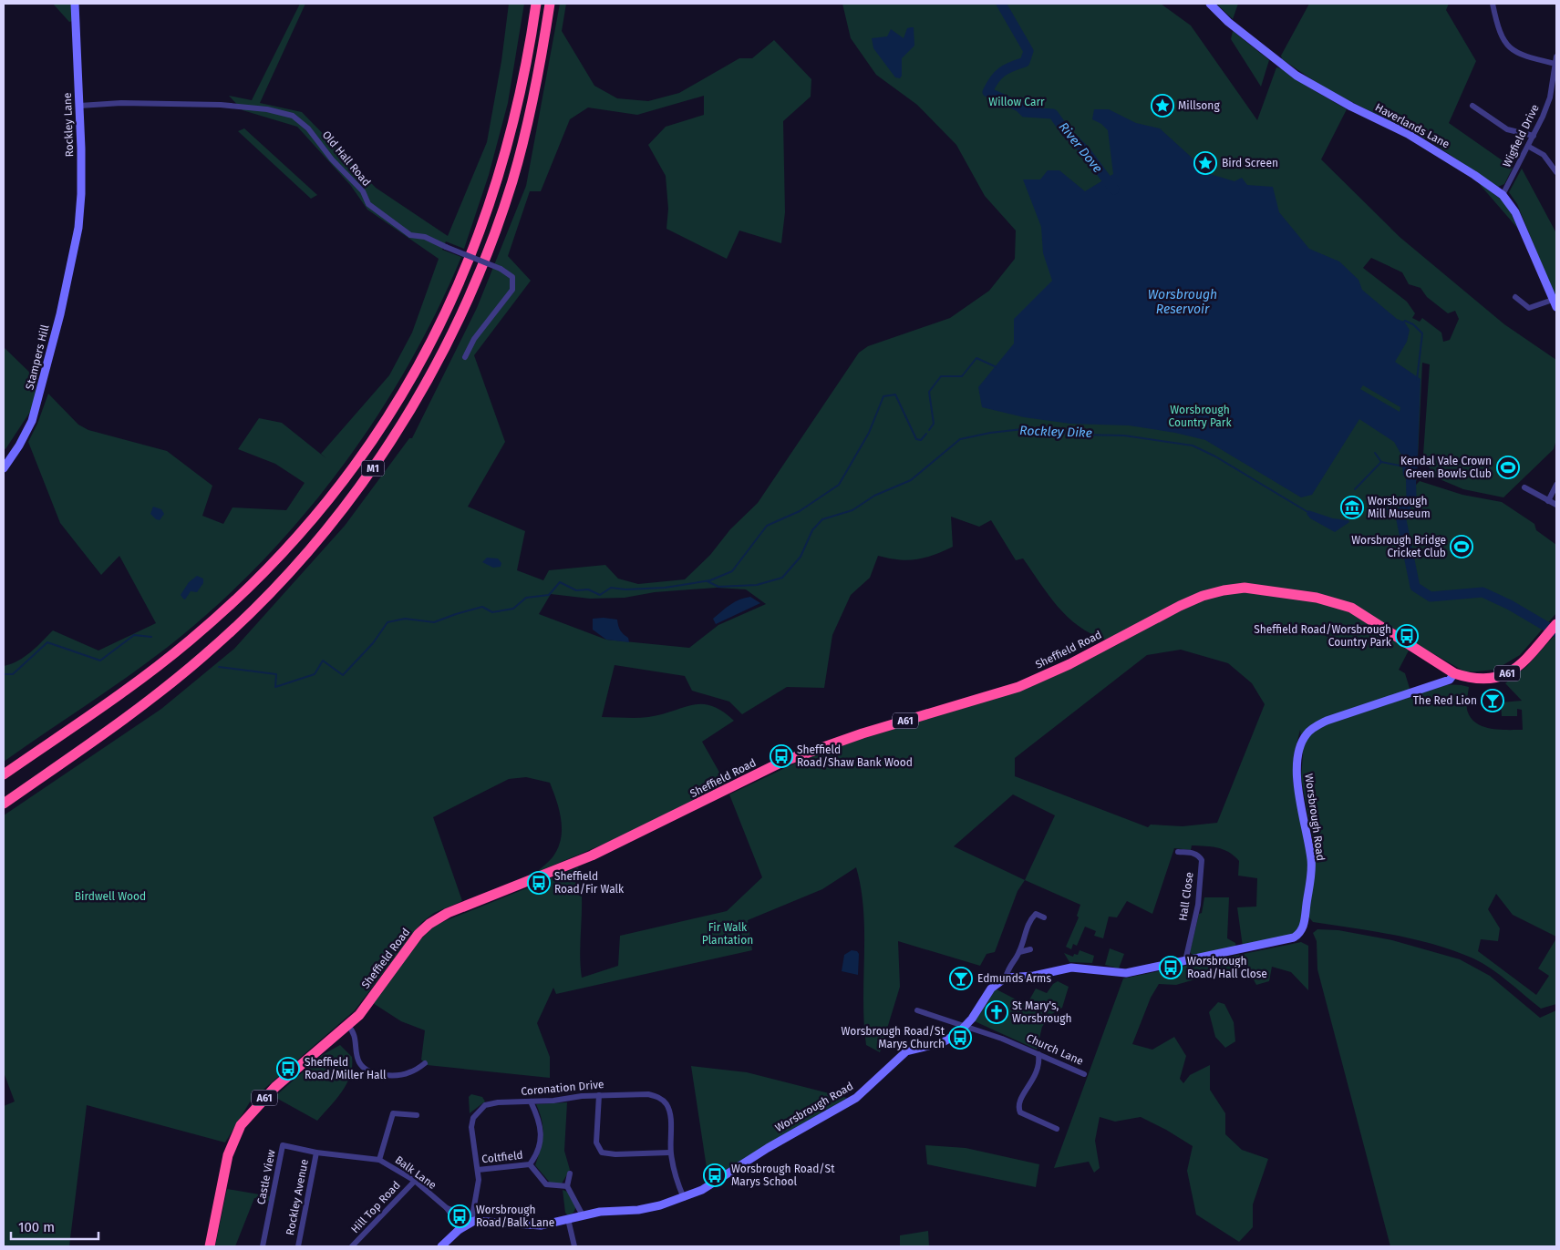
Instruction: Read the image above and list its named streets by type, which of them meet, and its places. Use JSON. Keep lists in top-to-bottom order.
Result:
{
  "streets": {
    "highway": ["M1", "Sheffield Road", "A61"],
    "street": [
      "Rockley Lane",
      "Haverlands Lane",
      "Wigfield Drive",
      "Old Hall Road",
      "Stampers Hill",
      "Worsbrough Road",
      "Hall Close",
      "Church Lane",
      "Coronation Drive",
      "Coltfield",
      "Balk Lane",
      "Castle View",
      "Rockley Avenue",
      "Hill Top Road"
    ]
  },
  "crossings": [
    ["Rockley Lane", "Old Hall Road"],
    ["Rockley Lane", "Stampers Hill"],
    ["Haverlands Lane", "Wigfield Drive"],
    ["Sheffield Road", "A61"],
    ["Sheffield Road", "Worsbrough Road"],
    ["A61", "Worsbrough Road"],
    ["Worsbrough Road", "Hall Close"],
    ["Worsbrough Road", "Church Lane"],
    ["Worsbrough Road", "Coronation Drive"],
    ["Worsbrough Road", "Balk Lane"],
    ["Coronation Drive", "Coltfield"],
    ["Coronation Drive", "Balk Lane"],
    ["Balk Lane", "Castle View"],
    ["Balk Lane", "Rockley Avenue"],
    ["Balk Lane", "Hill Top Road"],
    ["Castle View", "Rockley Avenue"]
  ],
  "water": ["River Dove", "Worsbrough Reservoir", "Rockley Dike"],
  "parks": [
    "Willow Carr",
    "Worsbrough Country Park",
    "Birdwell Wood",
    "Fir Walk Plantation"
  ],
  "places": {
    "place": ["Millsong", "Bird Screen"],
    "sports": ["Kendal Vale Crown Green Bowls Club", "Worsbrough Bridge Cricket Club"],
    "museum": ["Worsbrough Mill Museum"],
    "bus stop": [
      "Sheffield Road/Worsbrough Country Park",
      "Sheffield Road/Shaw Bank Wood",
      "Sheffield Road/Fir Walk",
      "Worsbrough Road/Hall Close",
      "Worsbrough Road/St Marys Church",
      "Sheffield Road/Miller Hall",
      "Worsbrough Road/St Marys School",
      "Worsbrough Road/Balk Lane"
    ],
    "bar": ["The Red Lion", "Edmunds Arms"],
    "church": ["St Mary's, Worsbrough"]
  },
  "scale_bar": "100 m"
}
